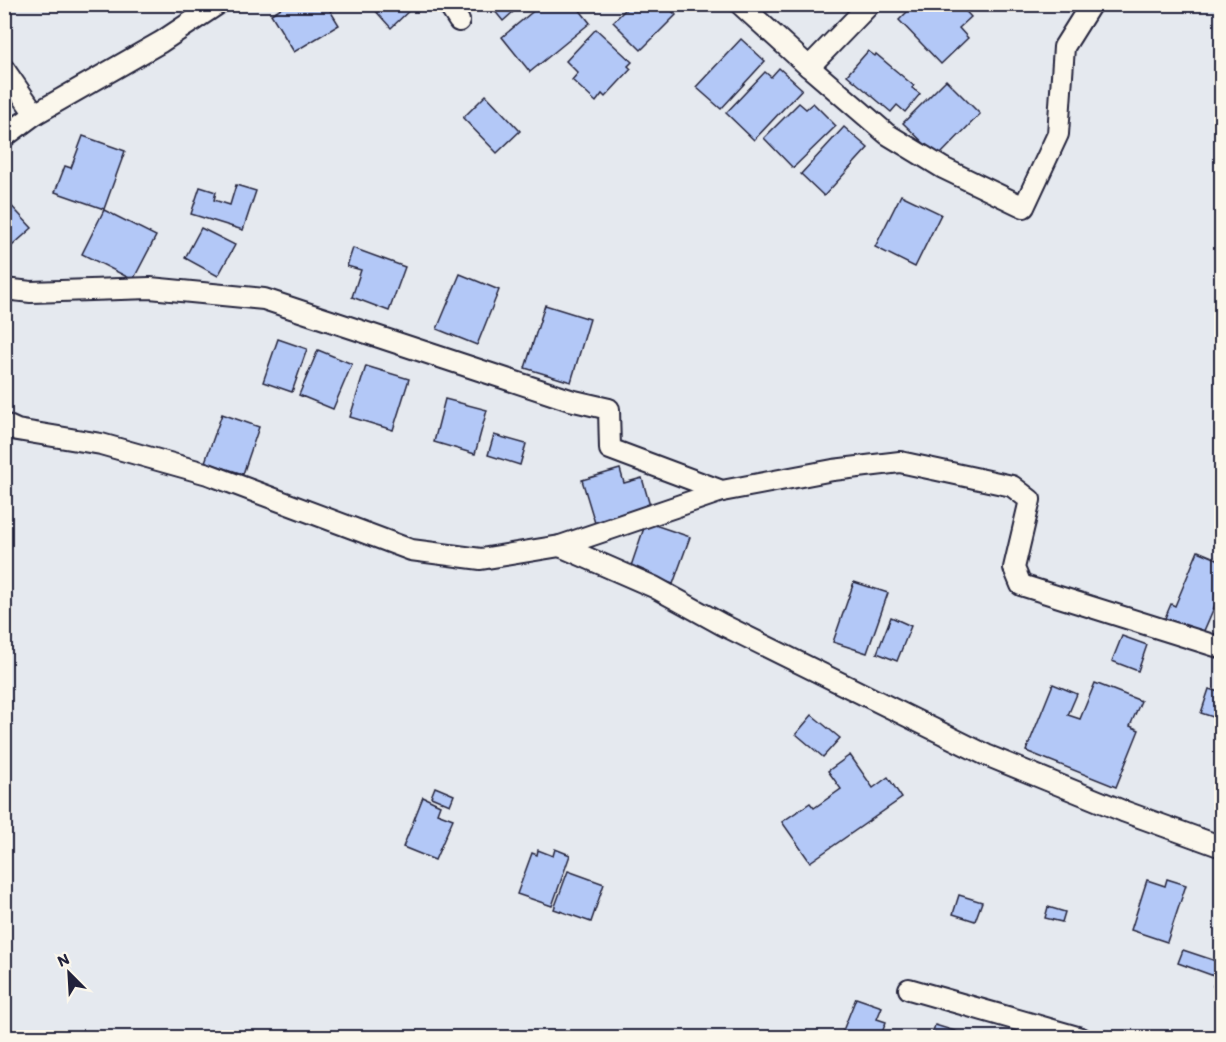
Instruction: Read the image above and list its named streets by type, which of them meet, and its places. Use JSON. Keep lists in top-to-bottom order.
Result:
{
  "north": "top left"
}
